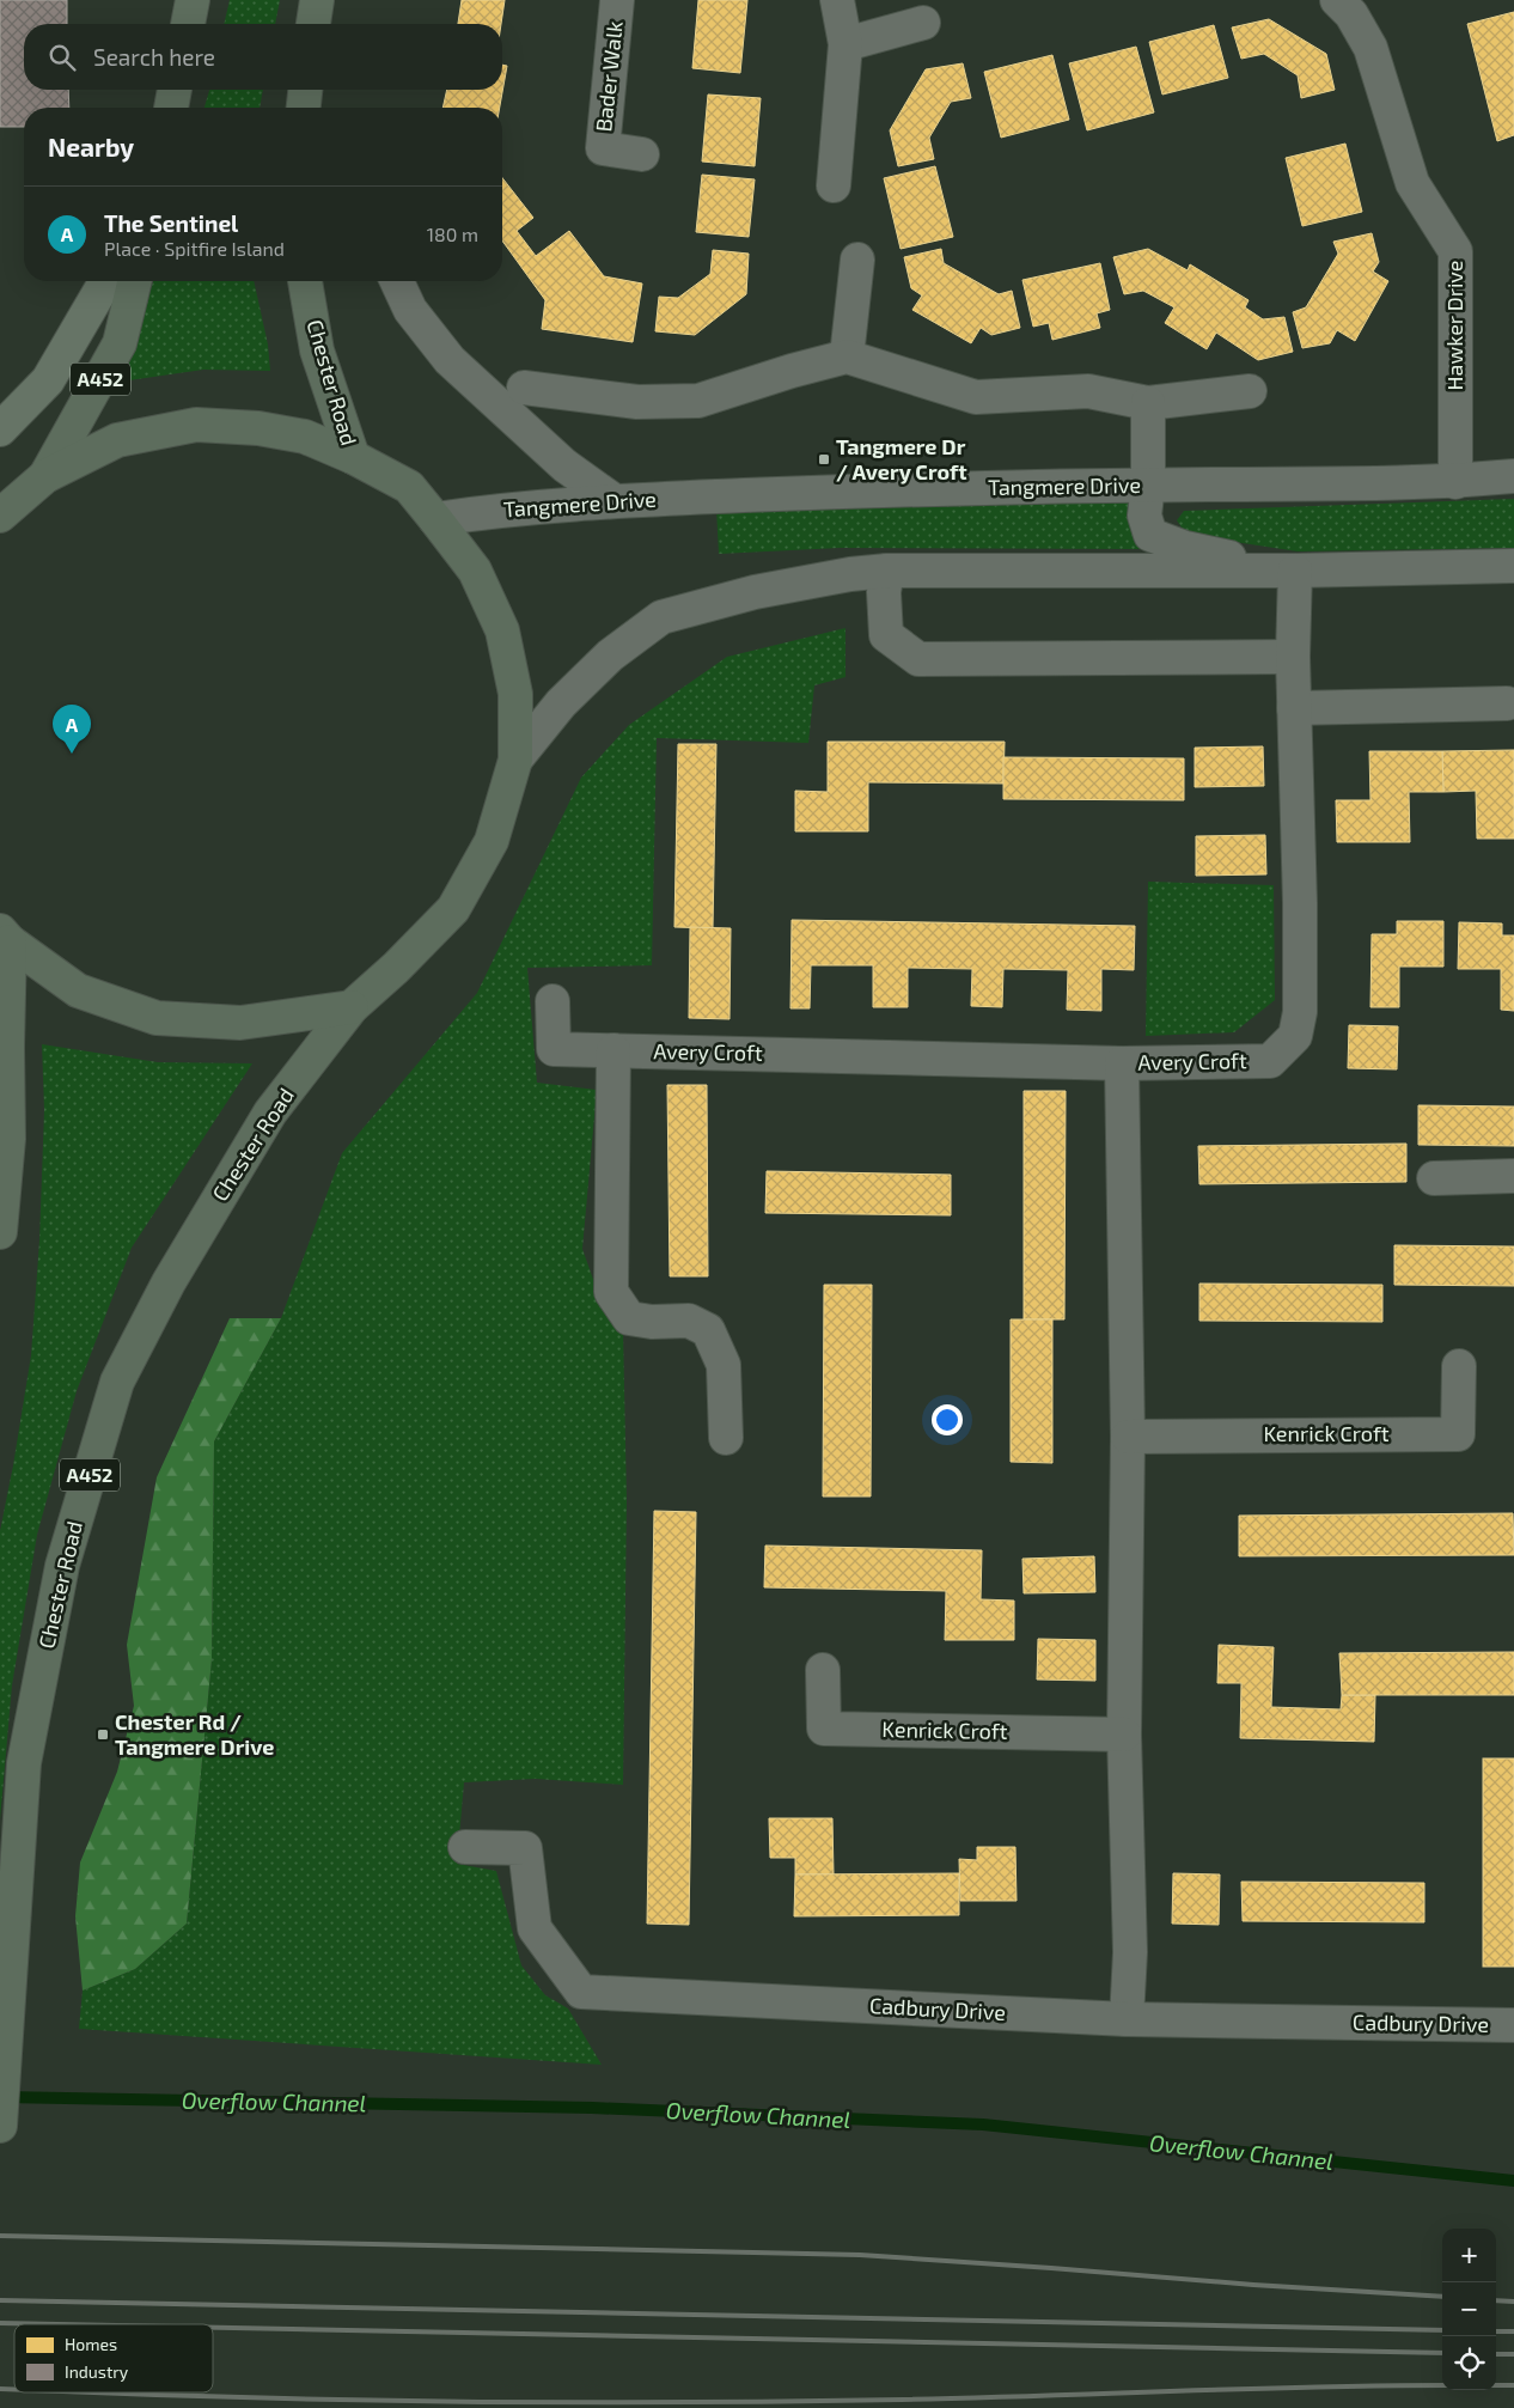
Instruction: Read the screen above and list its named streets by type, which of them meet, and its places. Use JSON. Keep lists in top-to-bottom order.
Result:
{
  "streets": {
    "highway": ["A452", "Chester Road"],
    "street": [
      "Bader Walk",
      "Hawker Drive",
      "Tangmere Drive",
      "Avery Croft",
      "Kenrick Croft",
      "Cadbury Drive"
    ]
  },
  "crossings": [
    ["Hawker Drive", "Tangmere Drive"],
    ["A452", "Chester Road"],
    ["Chester Road", "Tangmere Drive"]
  ],
  "water": ["Overflow Channel"],
  "places": {
    "transit": ["Tangmere Dr / Avery Croft", "Chester Rd / Tangmere Drive"]
  },
  "legend": ["Homes", "Industry"],
  "page": {
    "search": "Search here",
    "heading": "Nearby",
    "list": [
      {
        "mark": "A",
        "name": "The Sentinel",
        "note": "Place · Spitfire Island",
        "value": "180 m"
      }
    ],
    "pins": "A",
    "map_buttons": ["+", "−"]
  }
}
